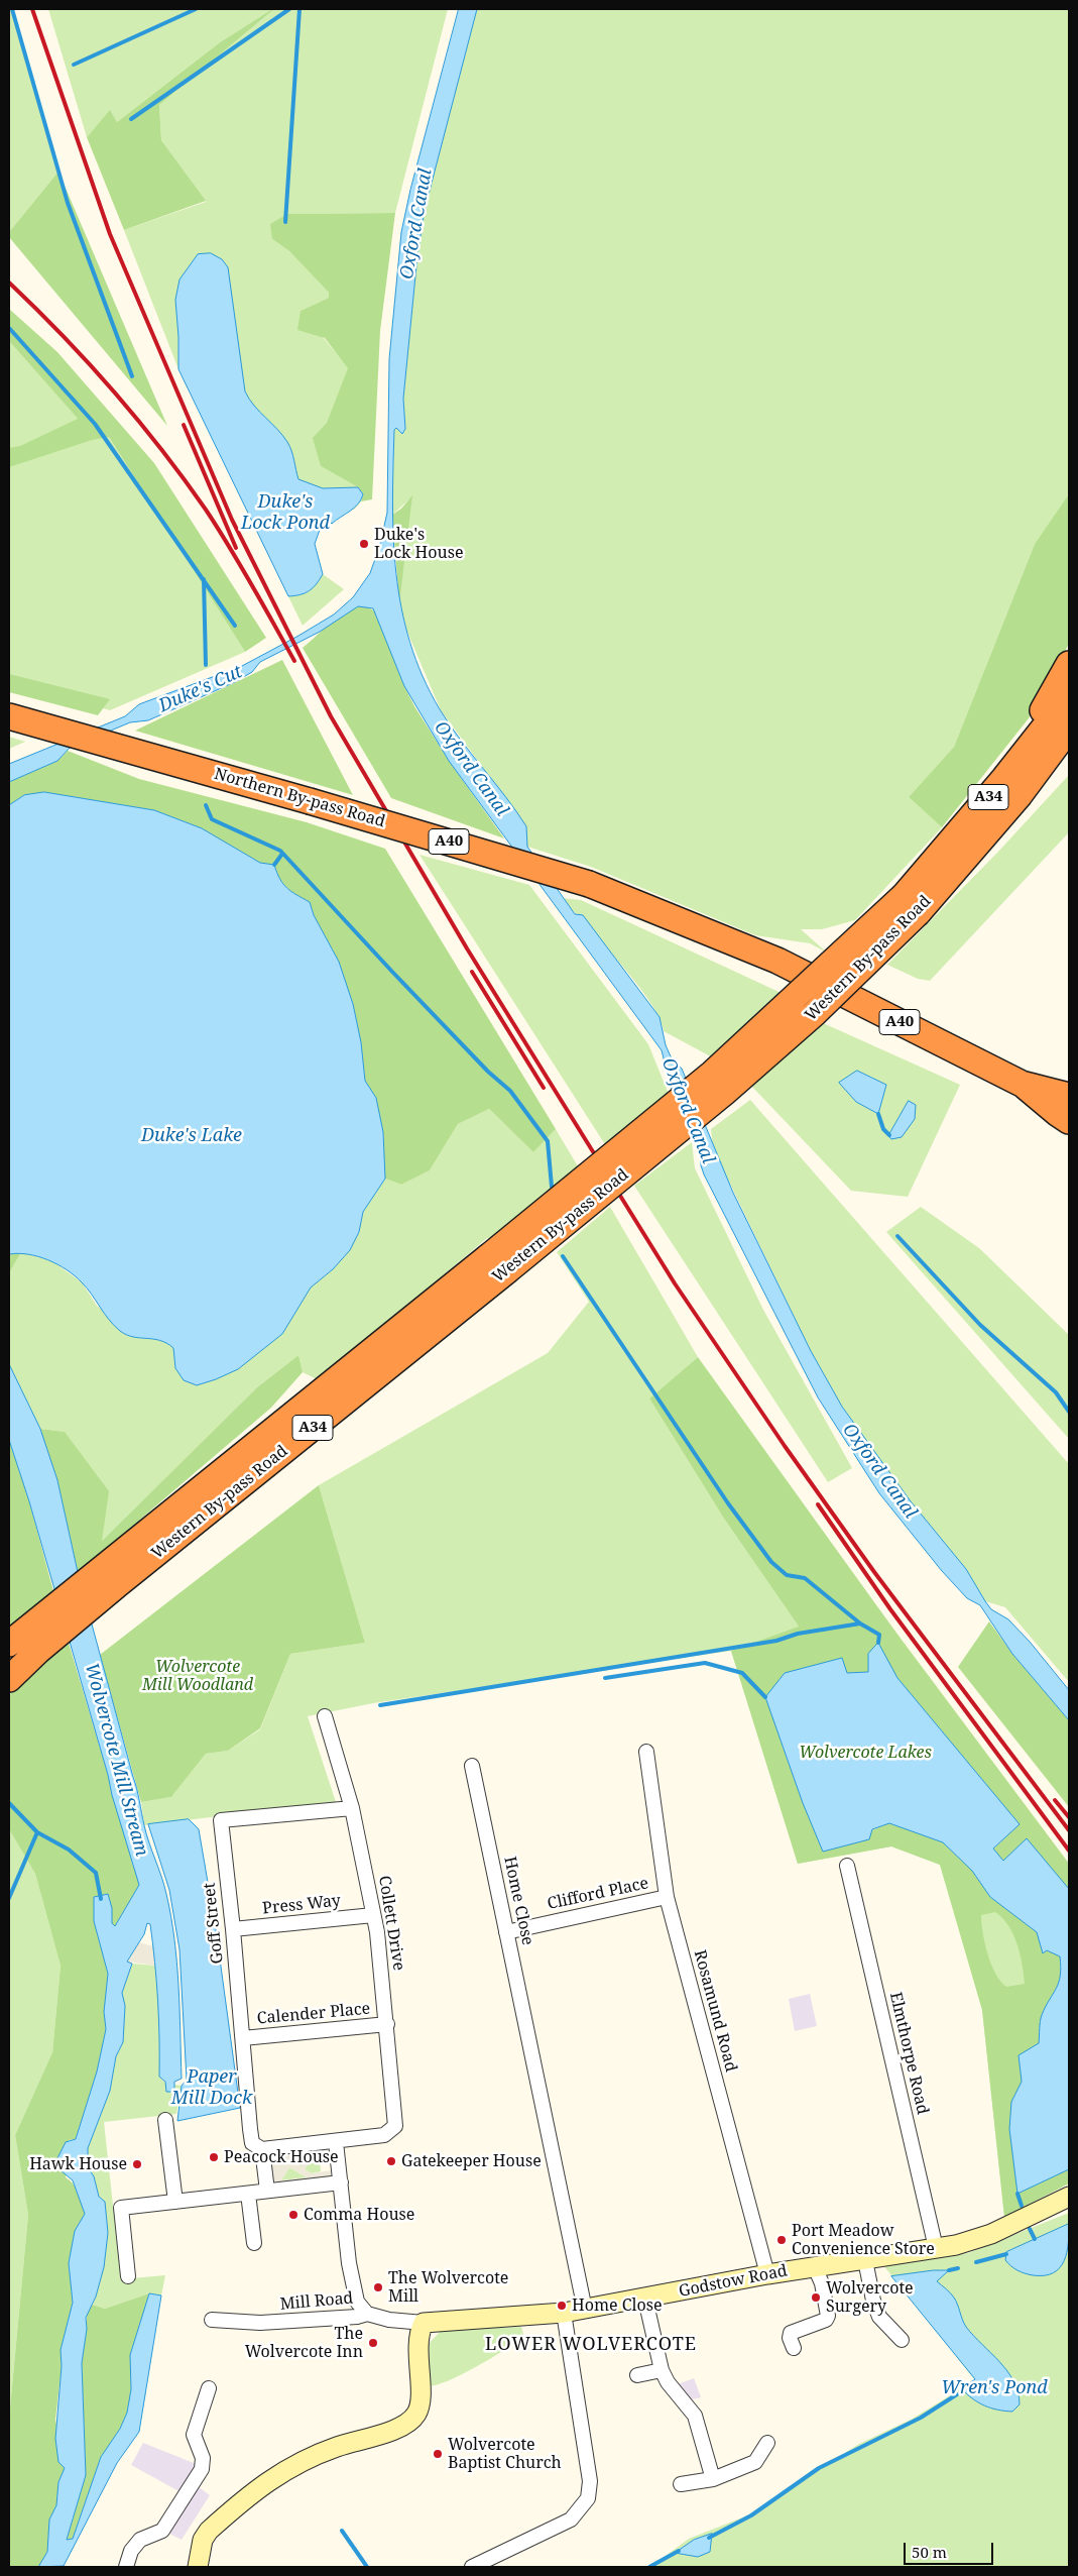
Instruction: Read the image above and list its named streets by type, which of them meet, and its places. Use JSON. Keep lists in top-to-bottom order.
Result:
{
  "streets": {
    "highway": [
      "A34",
      "Northern By-pass Road",
      "A40",
      "Western By-pass Road"
    ],
    "street": [
      "Clifford Place",
      "Home Close",
      "Press Way",
      "Goff Street",
      "Collett Drive",
      "Rosamund Road",
      "Calender Place",
      "Elmthorpe Road",
      "Godstow Road",
      "Mill Road"
    ]
  },
  "crossings": [
    ["Northern By-pass Road", "A40"],
    ["Clifford Place", "Home Close"],
    ["Clifford Place", "Rosamund Road"],
    ["Home Close", "Godstow Road"],
    ["Press Way", "Goff Street"],
    ["Press Way", "Collett Drive"],
    ["Goff Street", "Collett Drive"],
    ["Goff Street", "Calender Place"],
    ["Collett Drive", "Calender Place"],
    ["Rosamund Road", "Godstow Road"],
    ["Elmthorpe Road", "Godstow Road"],
    ["Godstow Road", "Mill Road"]
  ],
  "districts": ["LOWER WOLVERCOTE"],
  "water": [
    "Oxford Canal",
    "Duke's Lock Pond",
    "Duke's Cut",
    "Duke's Lake",
    "Wolvercote Mill Stream",
    "Paper Mill Dock",
    "Wren's Pond"
  ],
  "parks": ["Wolvercote Mill Woodland", "Wolvercote Lakes"],
  "places": [
    "Duke's Lock House",
    "Peacock House",
    "Gatekeeper House",
    "Hawk House",
    "Comma House",
    "Port Meadow Convenience Store",
    "The Wolvercote Mill",
    "Wolvercote Surgery",
    "Home Close",
    "The Wolvercote Inn",
    "Wolvercote Baptist Church"
  ],
  "scale_bar": "50 m"
}
